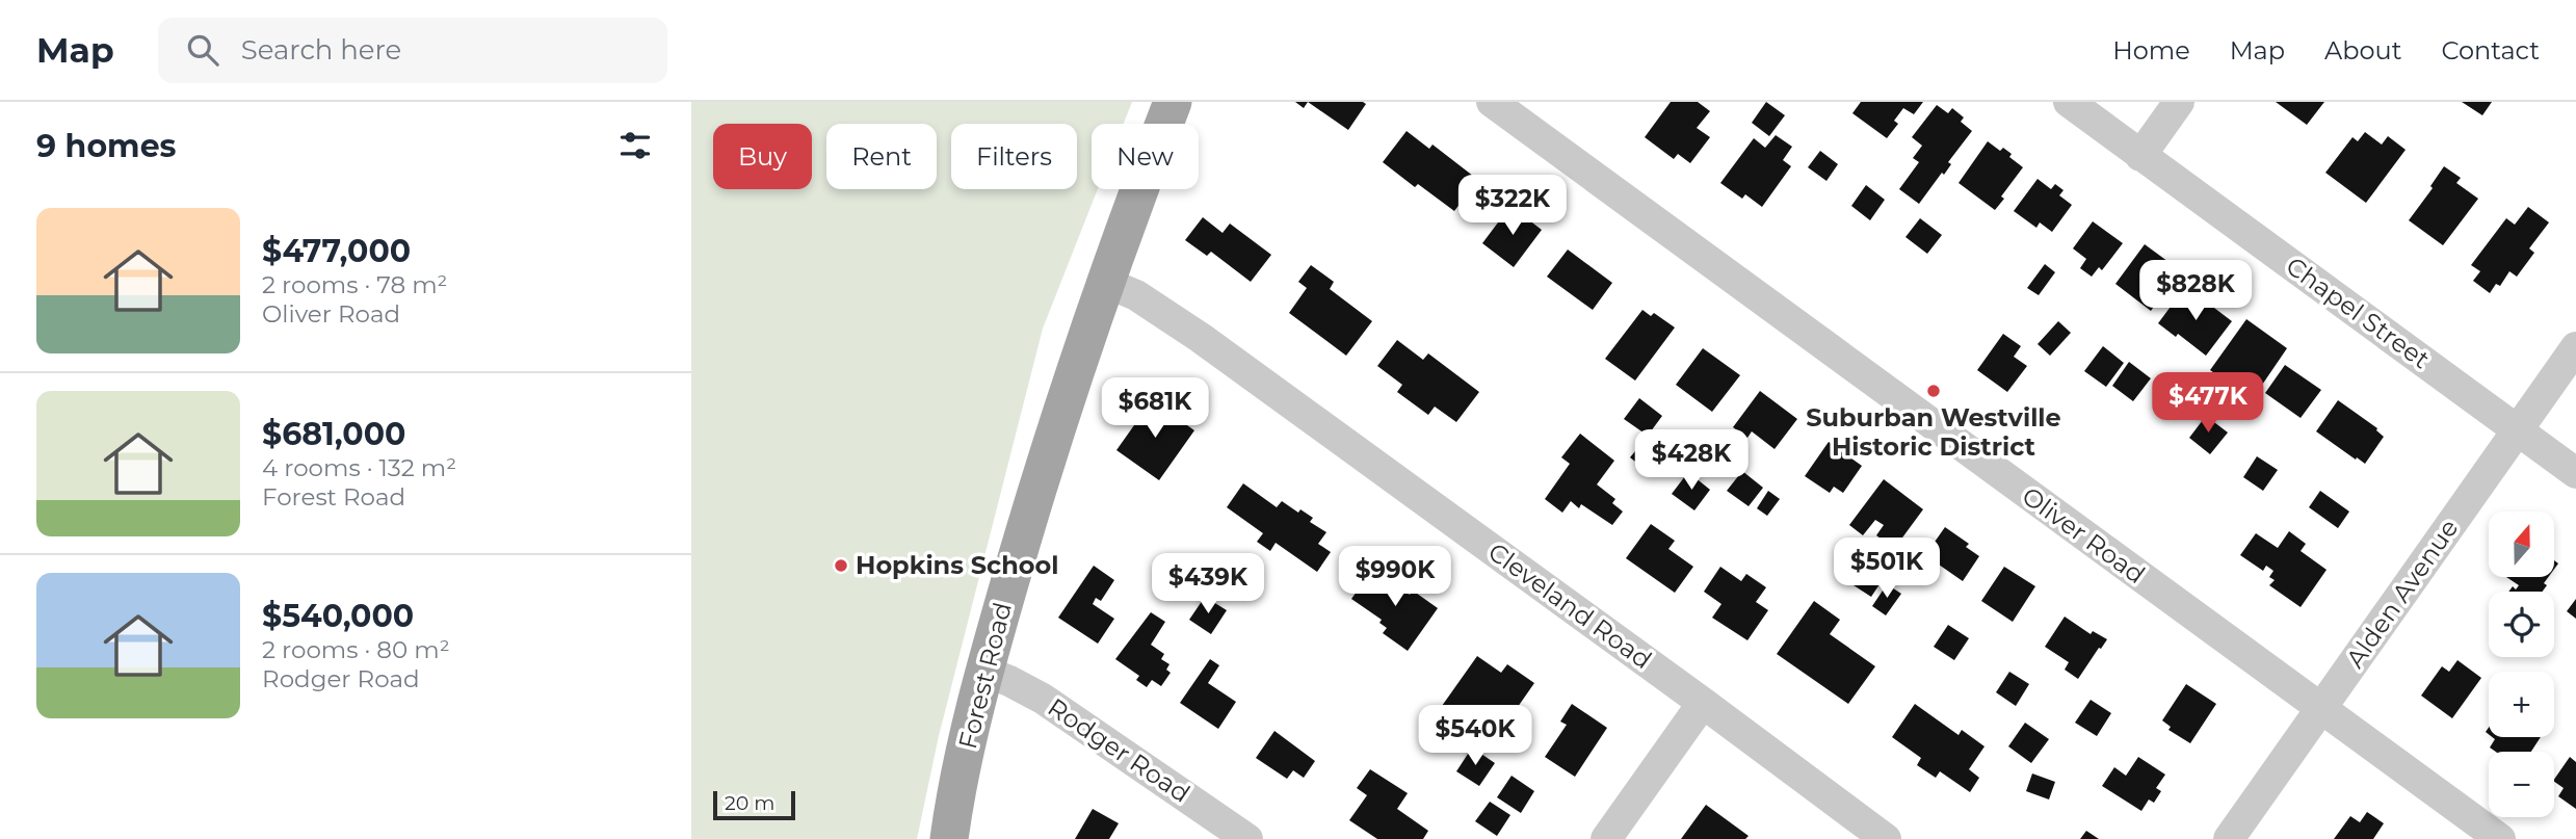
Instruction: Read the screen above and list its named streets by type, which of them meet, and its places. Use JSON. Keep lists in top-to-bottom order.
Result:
{
  "streets": {
    "main road": ["Forest Road"],
    "street": [
      "Chapel Street",
      "Oliver Road",
      "Alden Avenue",
      "Cleveland Road",
      "Rodger Road"
    ]
  },
  "crossings": [
    ["Chapel Street", "Alden Avenue"],
    ["Oliver Road", "Alden Avenue"],
    ["Cleveland Road", "Forest Road"],
    ["Forest Road", "Rodger Road"]
  ],
  "places": ["Suburban Westville Historic District", "Hopkins School"],
  "scale_bar": "20 m",
  "north": "top",
  "page": {
    "header": "Map",
    "search": "Search here",
    "nav": [
      "Home",
      "Map",
      "About",
      "Contact"
    ],
    "heading": "9 homes",
    "chip": [
      "Buy",
      "Rent",
      "Filters",
      "New"
    ],
    "price": [
      "$322K",
      "$828K",
      "$477K",
      "$681K",
      "$428K",
      "$501K",
      "$990K",
      "$439K",
      "$540K"
    ],
    "list": [
      {
        "name": "$477,000",
        "note": "2 rooms · 78 m² · Oliver Road"
      },
      {
        "name": "$681,000",
        "note": "4 rooms · 132 m² · Forest Road"
      },
      {
        "name": "$540,000",
        "note": "2 rooms · 80 m² · Rodger Road"
      }
    ],
    "map_buttons": ["+", "−"],
    "scale": "20 m"
  }
}
